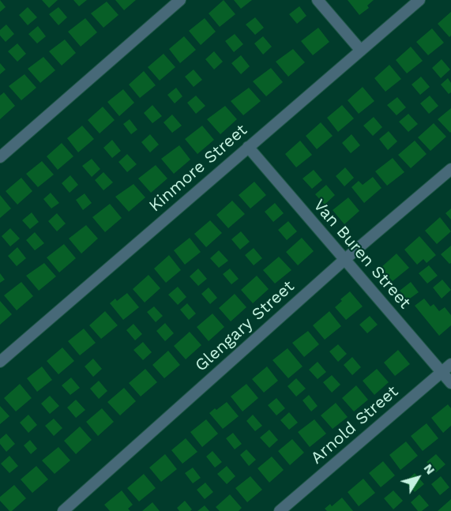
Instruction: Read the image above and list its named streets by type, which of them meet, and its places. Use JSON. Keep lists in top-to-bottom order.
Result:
{
  "streets": {
    "street": [
      "Kinmore Street",
      "Van Buren Street",
      "Glengary Street",
      "Arnold Street"
    ]
  },
  "crossings": [
    ["Kinmore Street", "Van Buren Street"],
    ["Van Buren Street", "Glengary Street"],
    ["Van Buren Street", "Arnold Street"]
  ],
  "north": "top right"
}
